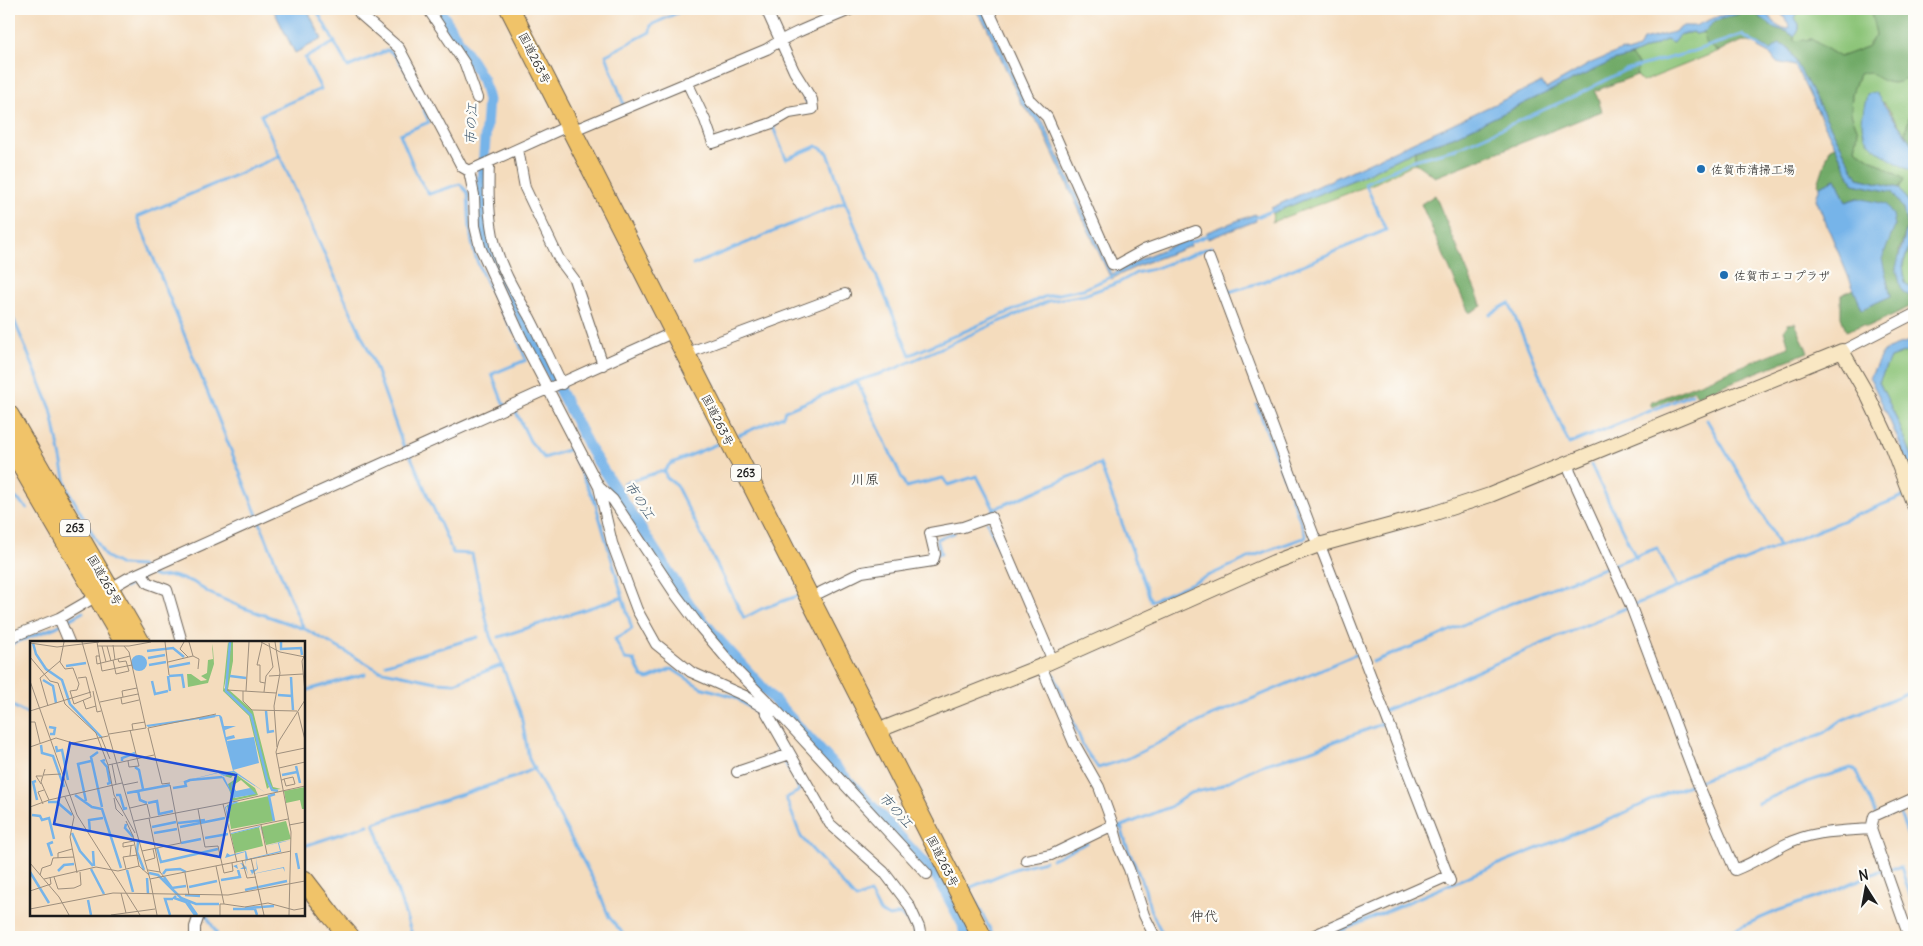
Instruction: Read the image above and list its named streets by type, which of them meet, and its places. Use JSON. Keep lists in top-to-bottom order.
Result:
{
  "streets": {
    "highway": ["国道263号", "263"]
  },
  "districts": ["川原", "仲代"],
  "water": ["市の江"],
  "places": ["佐賀市清掃工場", "佐賀市エコプラザ"],
  "north": "top"
}
